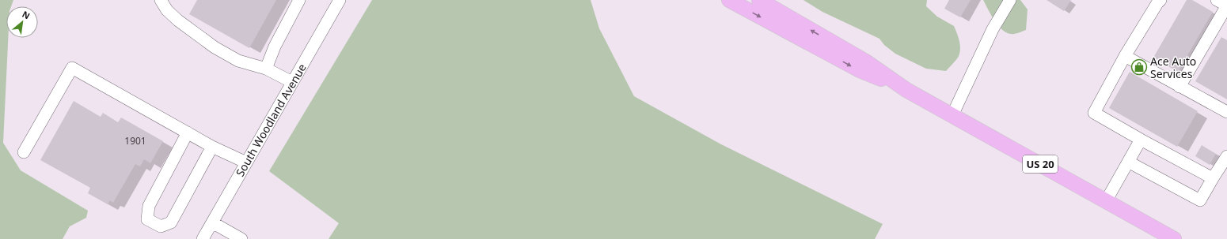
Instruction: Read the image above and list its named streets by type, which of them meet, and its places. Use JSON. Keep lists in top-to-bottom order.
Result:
{
  "streets": {
    "main road": ["US 20"],
    "street": ["South Woodland Avenue"]
  },
  "places": {
    "shop": ["Ace Auto Services"]
  },
  "house_numbers": ["1901"],
  "north": "top right"
}
